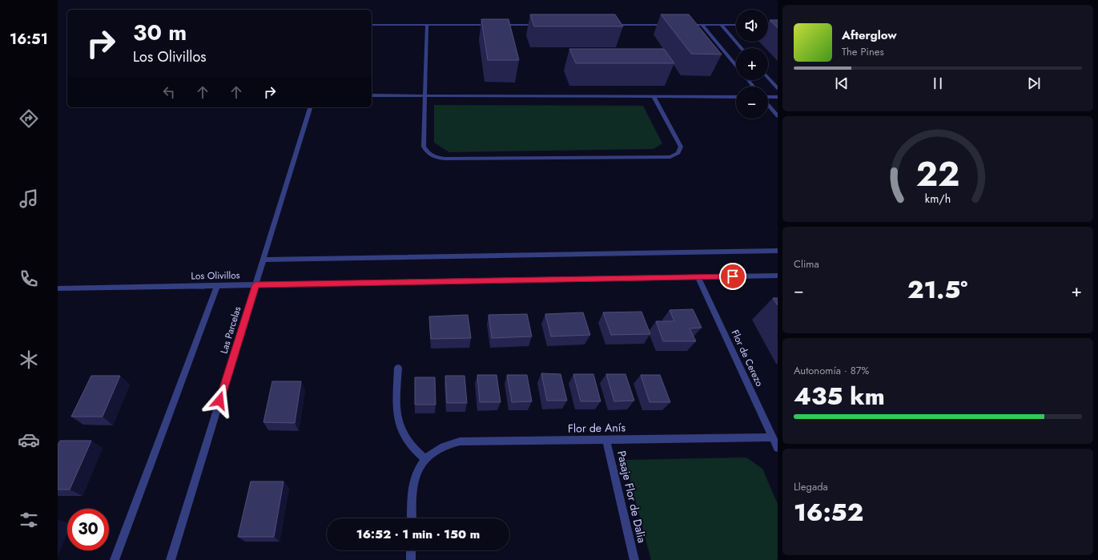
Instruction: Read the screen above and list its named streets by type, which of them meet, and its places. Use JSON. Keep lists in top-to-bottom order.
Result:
{
  "streets": {
    "street": [
      "Los Olivillos",
      "Las Parcelas",
      "Flor de Cerezo",
      "Flor de Anís",
      "Pasaje Flor de Dalia"
    ]
  },
  "crossings": [
    ["Los Olivillos", "Las Parcelas"],
    ["Los Olivillos", "Flor de Cerezo"],
    ["Flor de Cerezo", "Flor de Anís"],
    ["Flor de Anís", "Pasaje Flor de Dalia"]
  ],
  "page": {
    "tabs": "16:51",
    "map_buttons": ["+", "−"],
    "turn": ["30 m", "Los Olivillos"],
    "song": ["Afterglow", "The Pines"],
    "tile": [
      "Clima",
      ["Autonomía · 87%", "435 km"],
      ["Llegada", "16:52"]
    ],
    "heat": ["−", "21.5°", "+"],
    "limit": "30",
    "trip": "16:52 · 1 min · 150 m",
    "gauge": ["22", "km/h"]
  }
}
